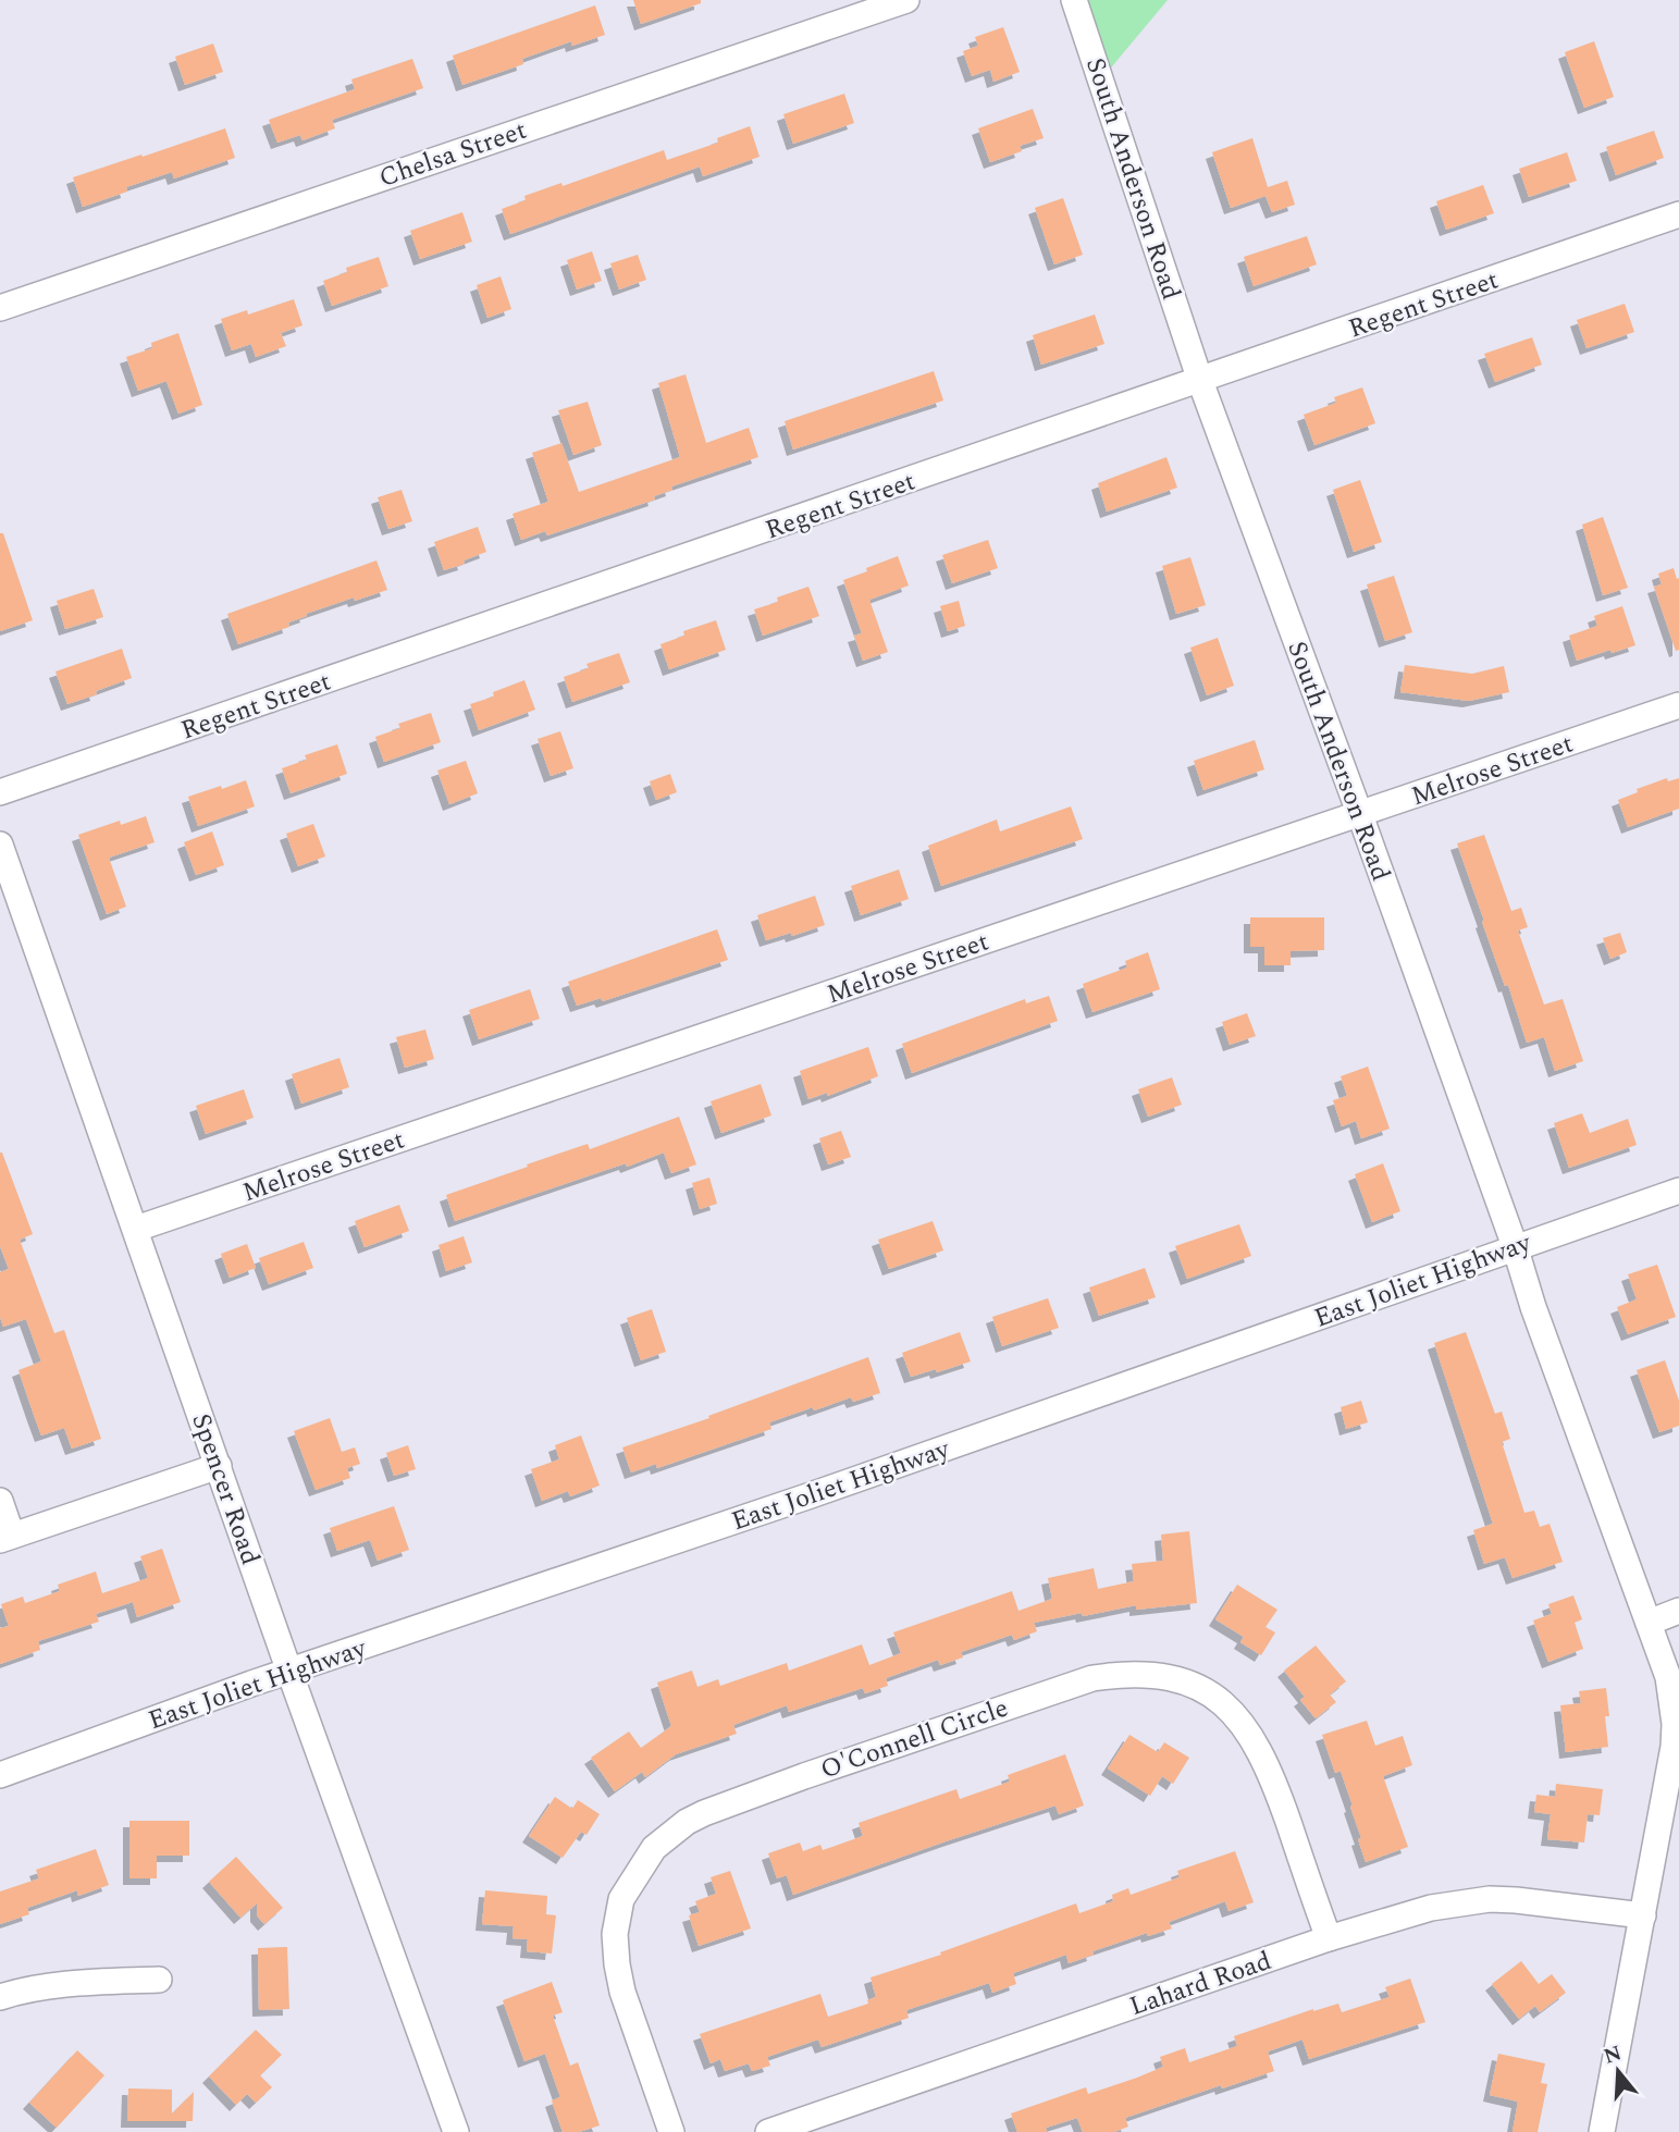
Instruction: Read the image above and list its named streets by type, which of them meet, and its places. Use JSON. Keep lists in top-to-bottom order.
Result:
{
  "streets": {
    "street": [
      "Chelsa Street",
      "South Anderson Road",
      "Regent Street",
      "Melrose Street",
      "East Joliet Highway",
      "Spencer Road",
      "O'Connell Circle",
      "Lahard Road"
    ]
  },
  "crossings": [
    ["South Anderson Road", "Regent Street"],
    ["South Anderson Road", "Melrose Street"],
    ["South Anderson Road", "East Joliet Highway"],
    ["South Anderson Road", "Lahard Road"],
    ["Melrose Street", "Spencer Road"],
    ["East Joliet Highway", "Spencer Road"],
    ["O'Connell Circle", "Lahard Road"]
  ],
  "north": "top"
}
